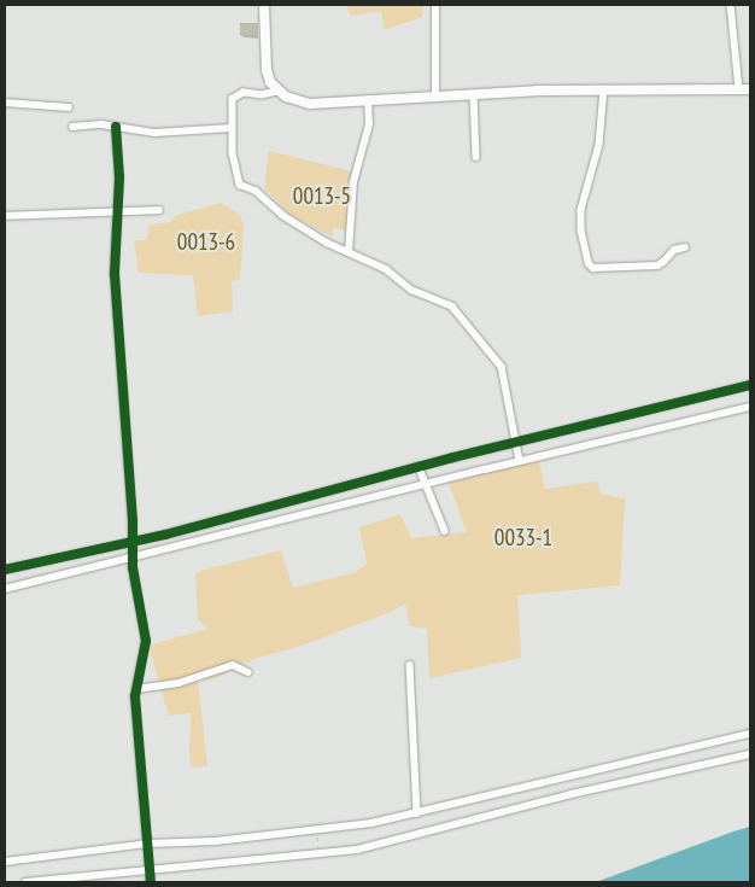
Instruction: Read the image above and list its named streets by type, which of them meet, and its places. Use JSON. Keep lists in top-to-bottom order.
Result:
{
  "parks": ["0013-5", "0013-6", "0033-1"]
}
